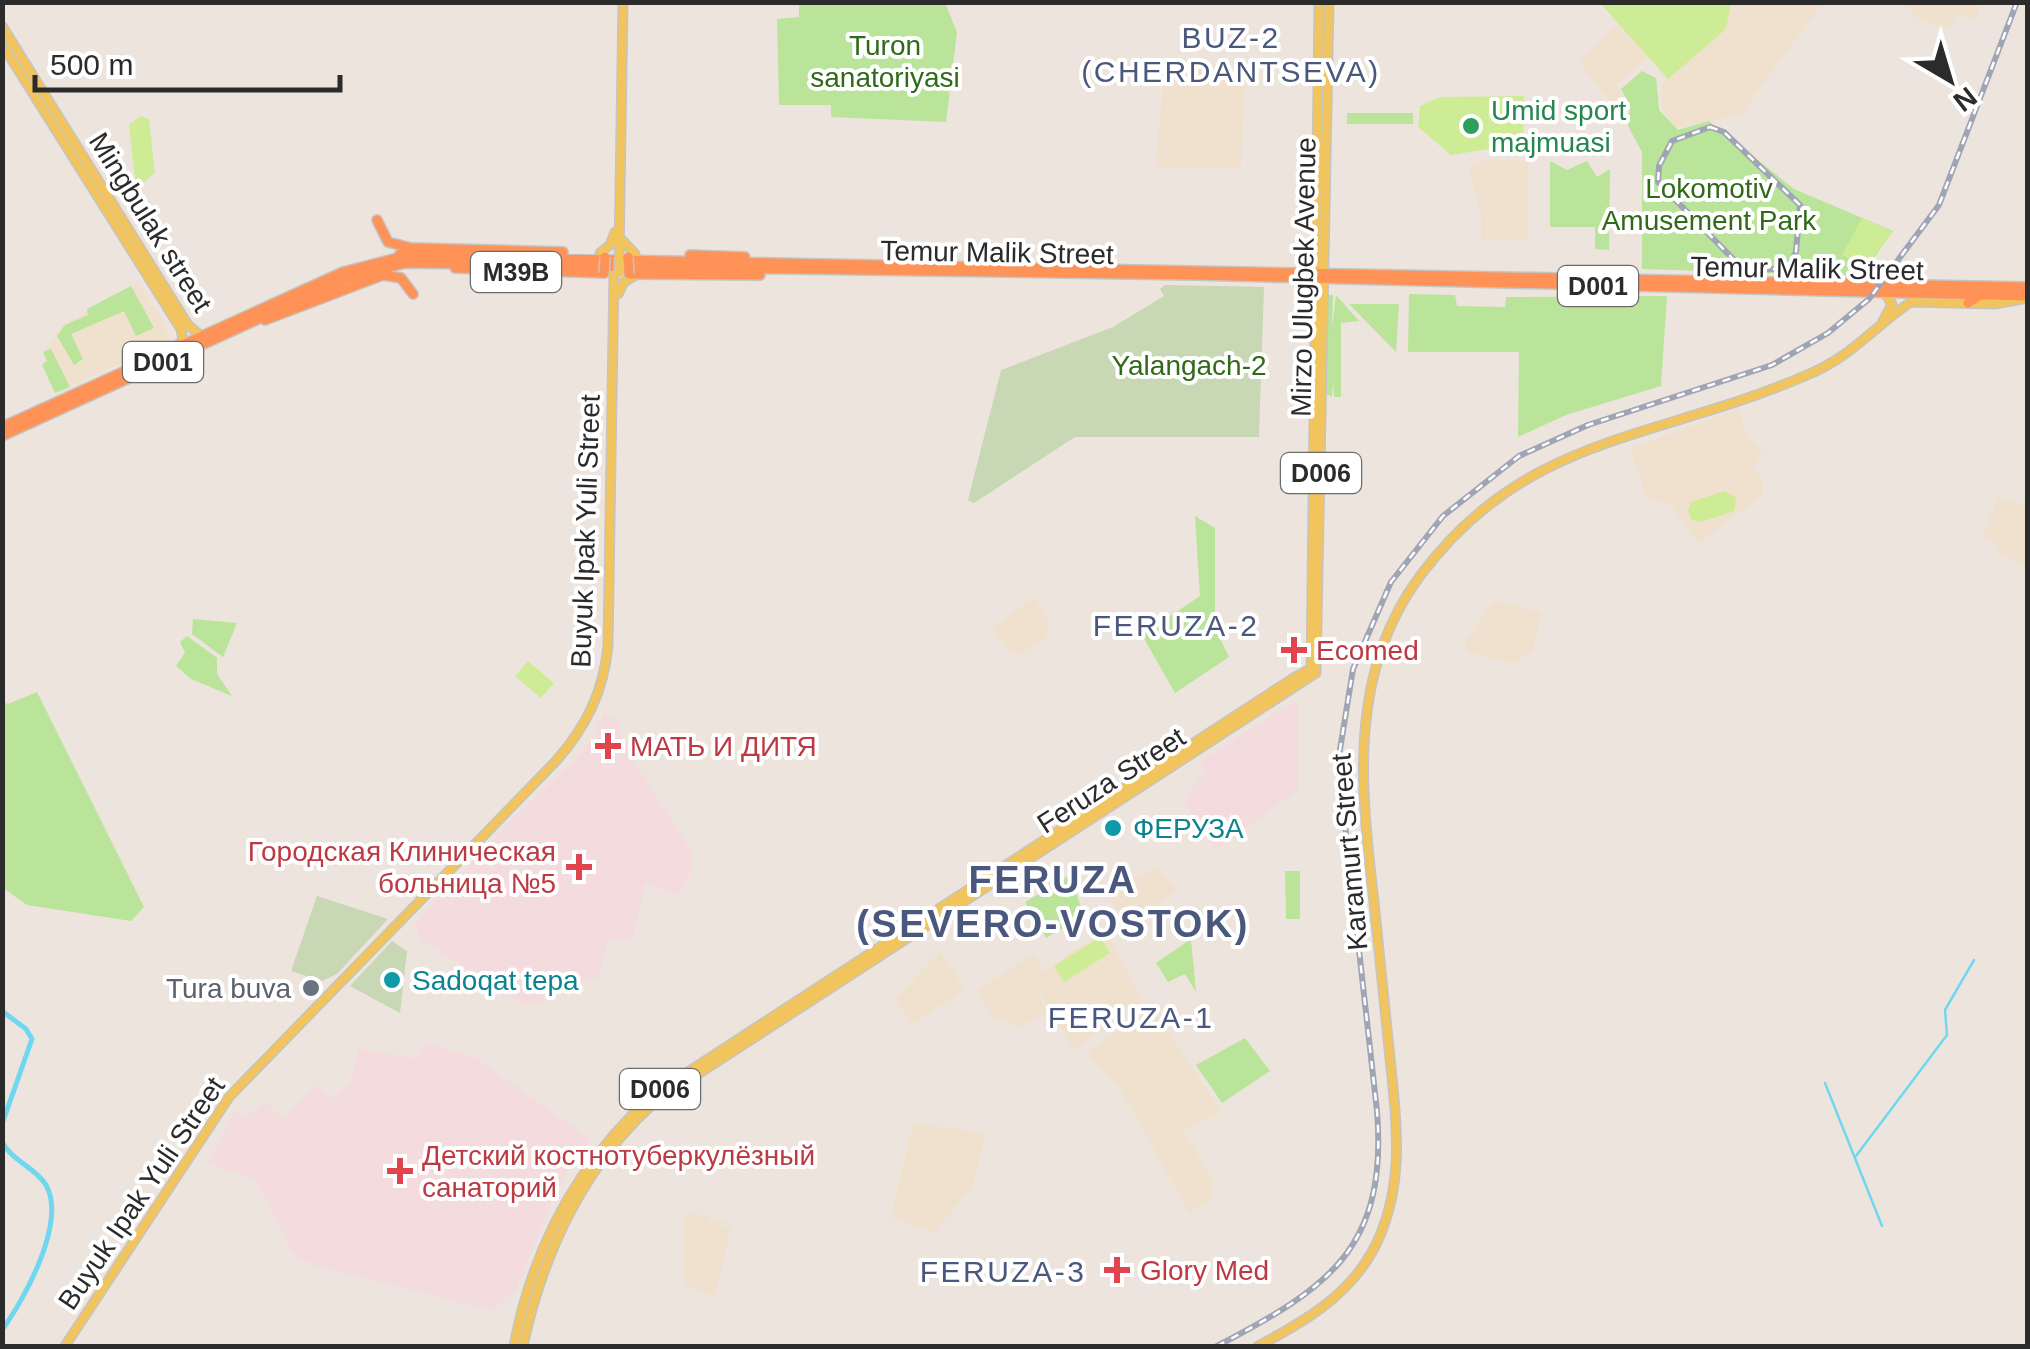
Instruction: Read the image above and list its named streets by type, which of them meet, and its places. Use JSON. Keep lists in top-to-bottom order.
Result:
{
  "streets": {
    "highway": ["Temur Malik Street", "M39B", "D001"],
    "main road": [
      "Mingbulak street",
      "Mirzo Ulugbek Avenue",
      "D006",
      "Buyuk Ipak Yuli Street",
      "Feruza Street",
      "Karamurt Street"
    ]
  },
  "crossings": [
    ["Mingbulak street", "Temur Malik Street"],
    ["Temur Malik Street", "M39B"],
    ["Temur Malik Street", "Mirzo Ulugbek Avenue"],
    ["Temur Malik Street", "Karamurt Street"],
    ["M39B", "Buyuk Ipak Yuli Street"],
    ["Mirzo Ulugbek Avenue", "Feruza Street"],
    ["D006", "Feruza Street"]
  ],
  "districts": [
    "BUZ-2 (CHERDANTSEVA)",
    "FERUZA-2",
    "FERUZA (SEVERO-VOSTOK)",
    "FERUZA-1",
    "FERUZA-3"
  ],
  "parks": ["Turon sanatoriyasi", "Lokomotiv Amusement Park", "Yalangach-2"],
  "places": {
    "other": [
      "Umid sport majmuasi",
      "ФЕРУЗА",
      "Sadoqat tepa",
      "Tura buva"
    ],
    "health": [
      "Ecomed",
      "МАТЬ И ДИТЯ",
      "Городская Клиническая больница №5",
      "Детский костнотуберкулёзный санаторий",
      "Glory Med"
    ]
  },
  "scale_bar": "500 m",
  "north": "bottom right"
}
